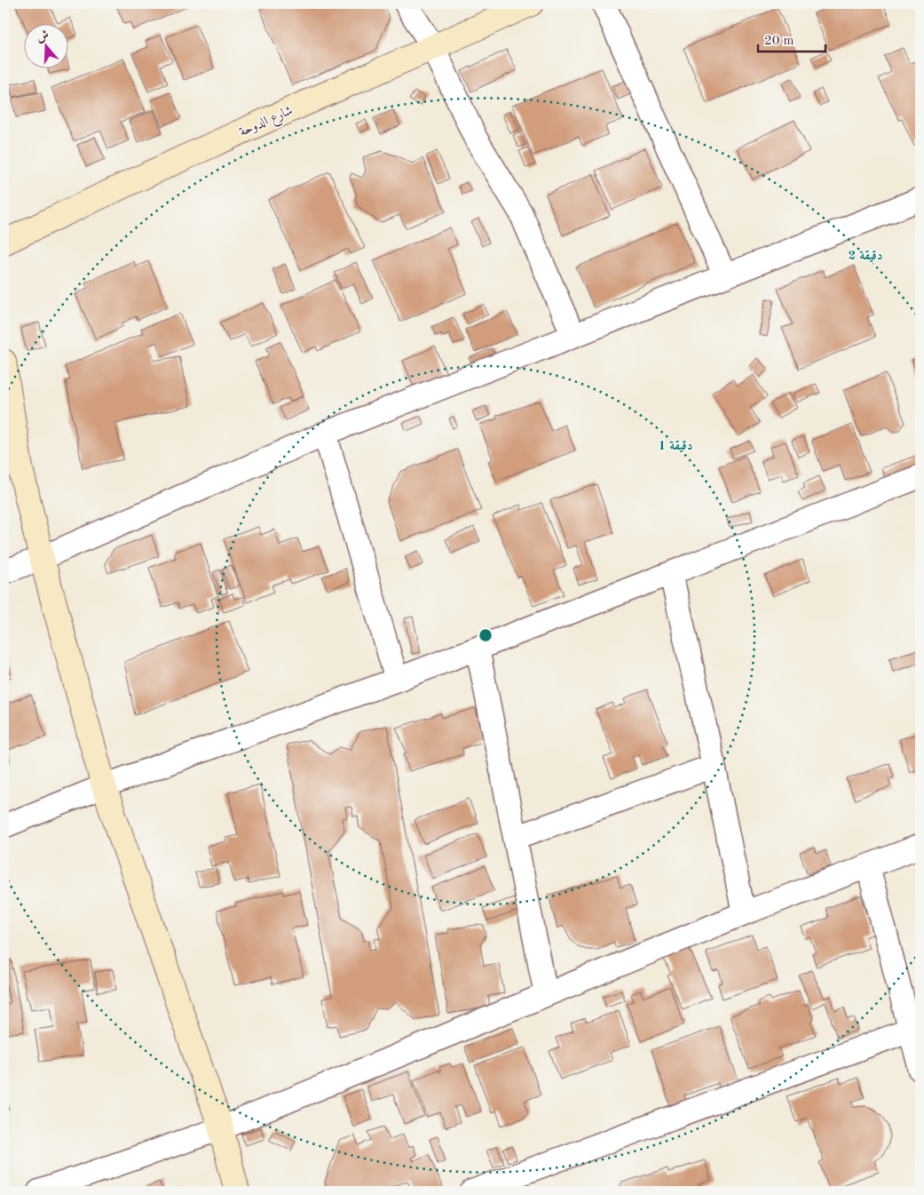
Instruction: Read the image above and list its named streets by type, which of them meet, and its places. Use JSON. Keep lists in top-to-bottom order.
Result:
{
  "streets": {
    "street": ["شارع الدوحة"]
  },
  "scale_bar": "20 m",
  "north": "top",
  "rings": ["2 دقيقة", "1 دقيقة"]
}
